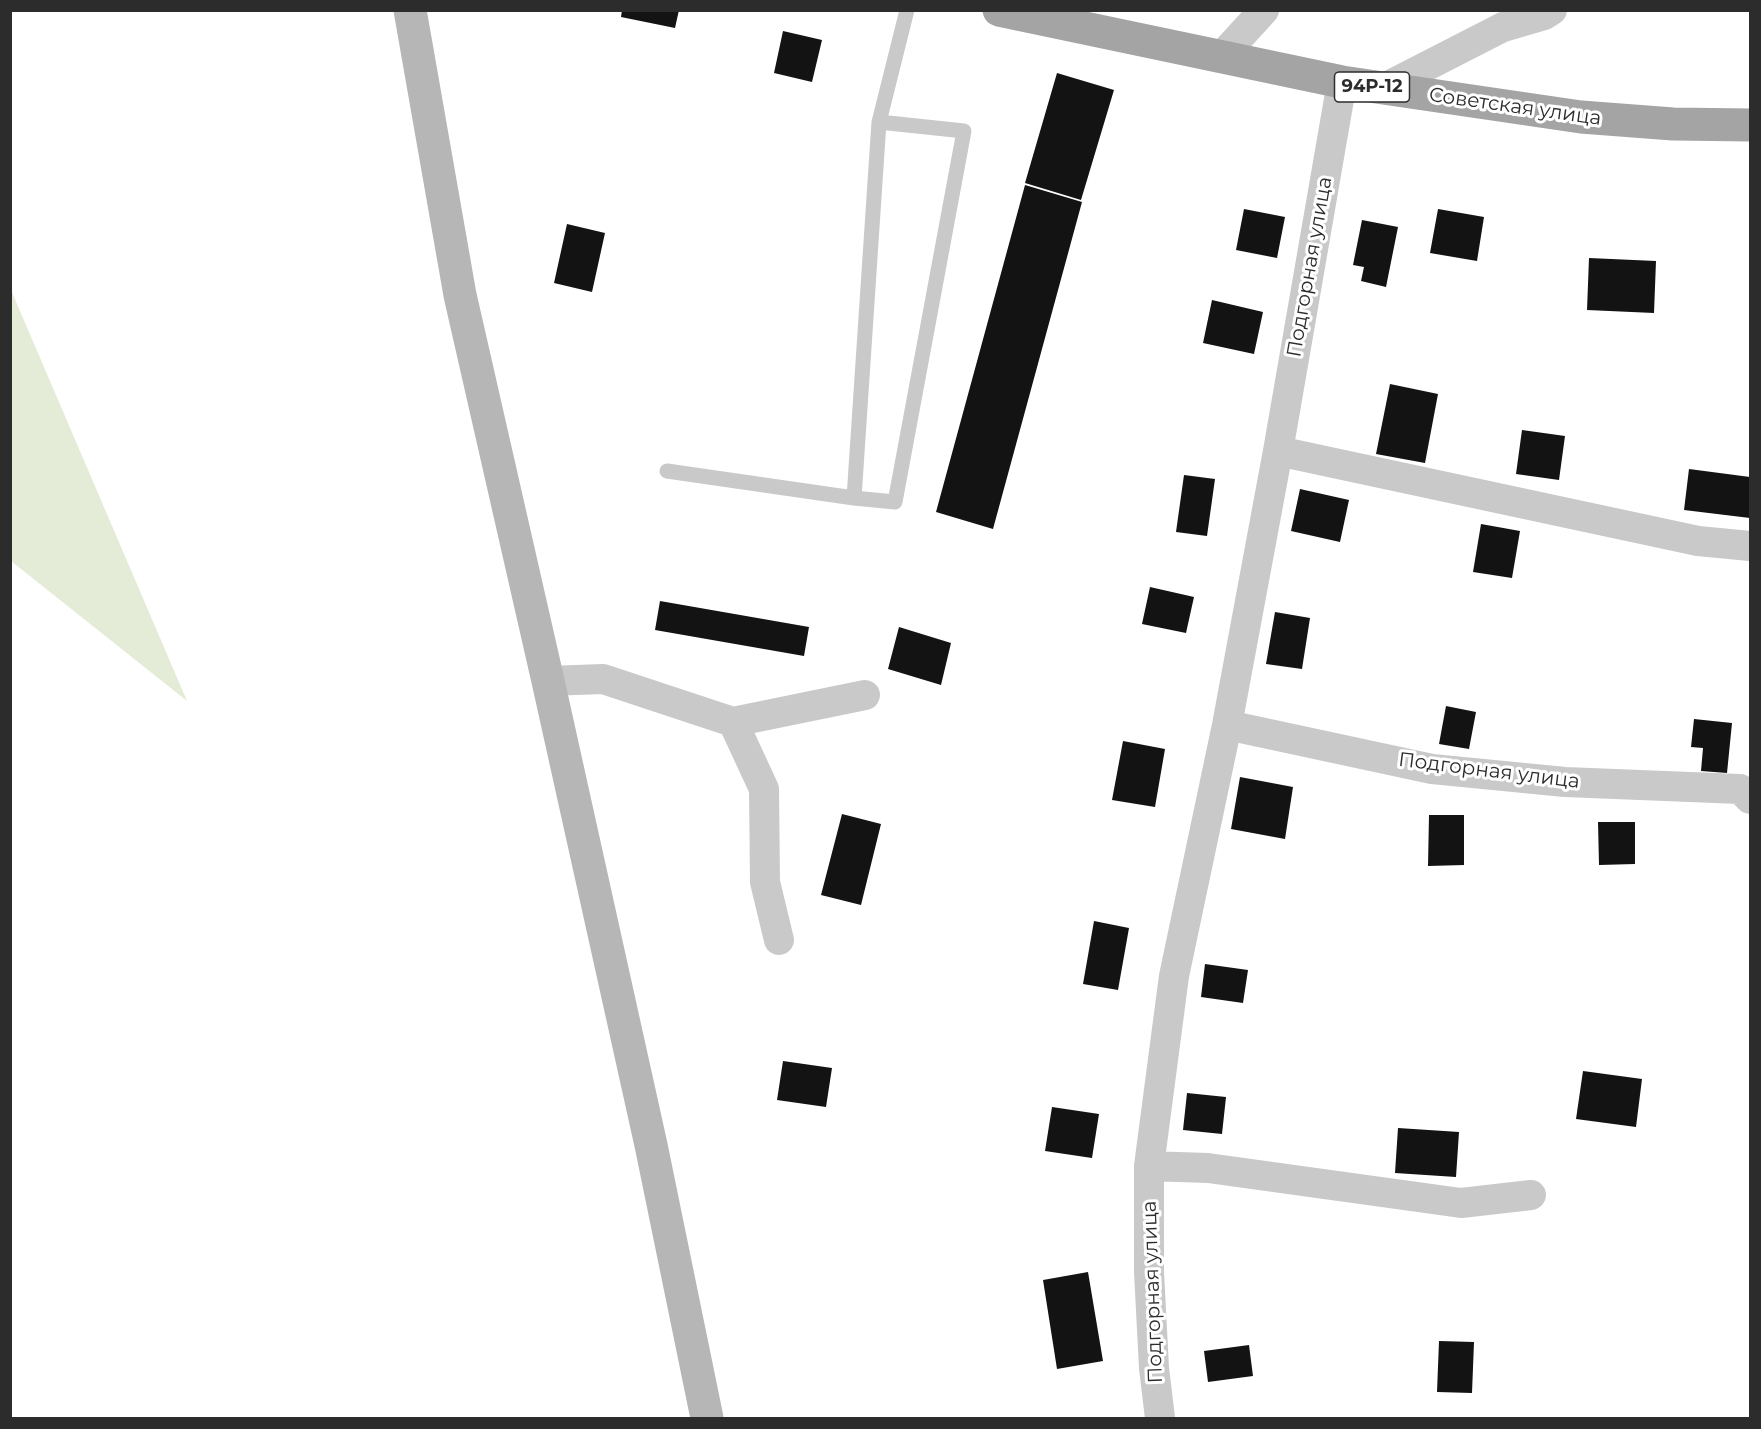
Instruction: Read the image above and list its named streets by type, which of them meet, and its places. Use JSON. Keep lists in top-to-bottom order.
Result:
{
  "streets": {
    "main road": ["94Р-12", "Советская улица"],
    "street": ["Подгорная улица"]
  },
  "crossings": [
    ["Советская улица", "Подгорная улица"]
  ]
}
